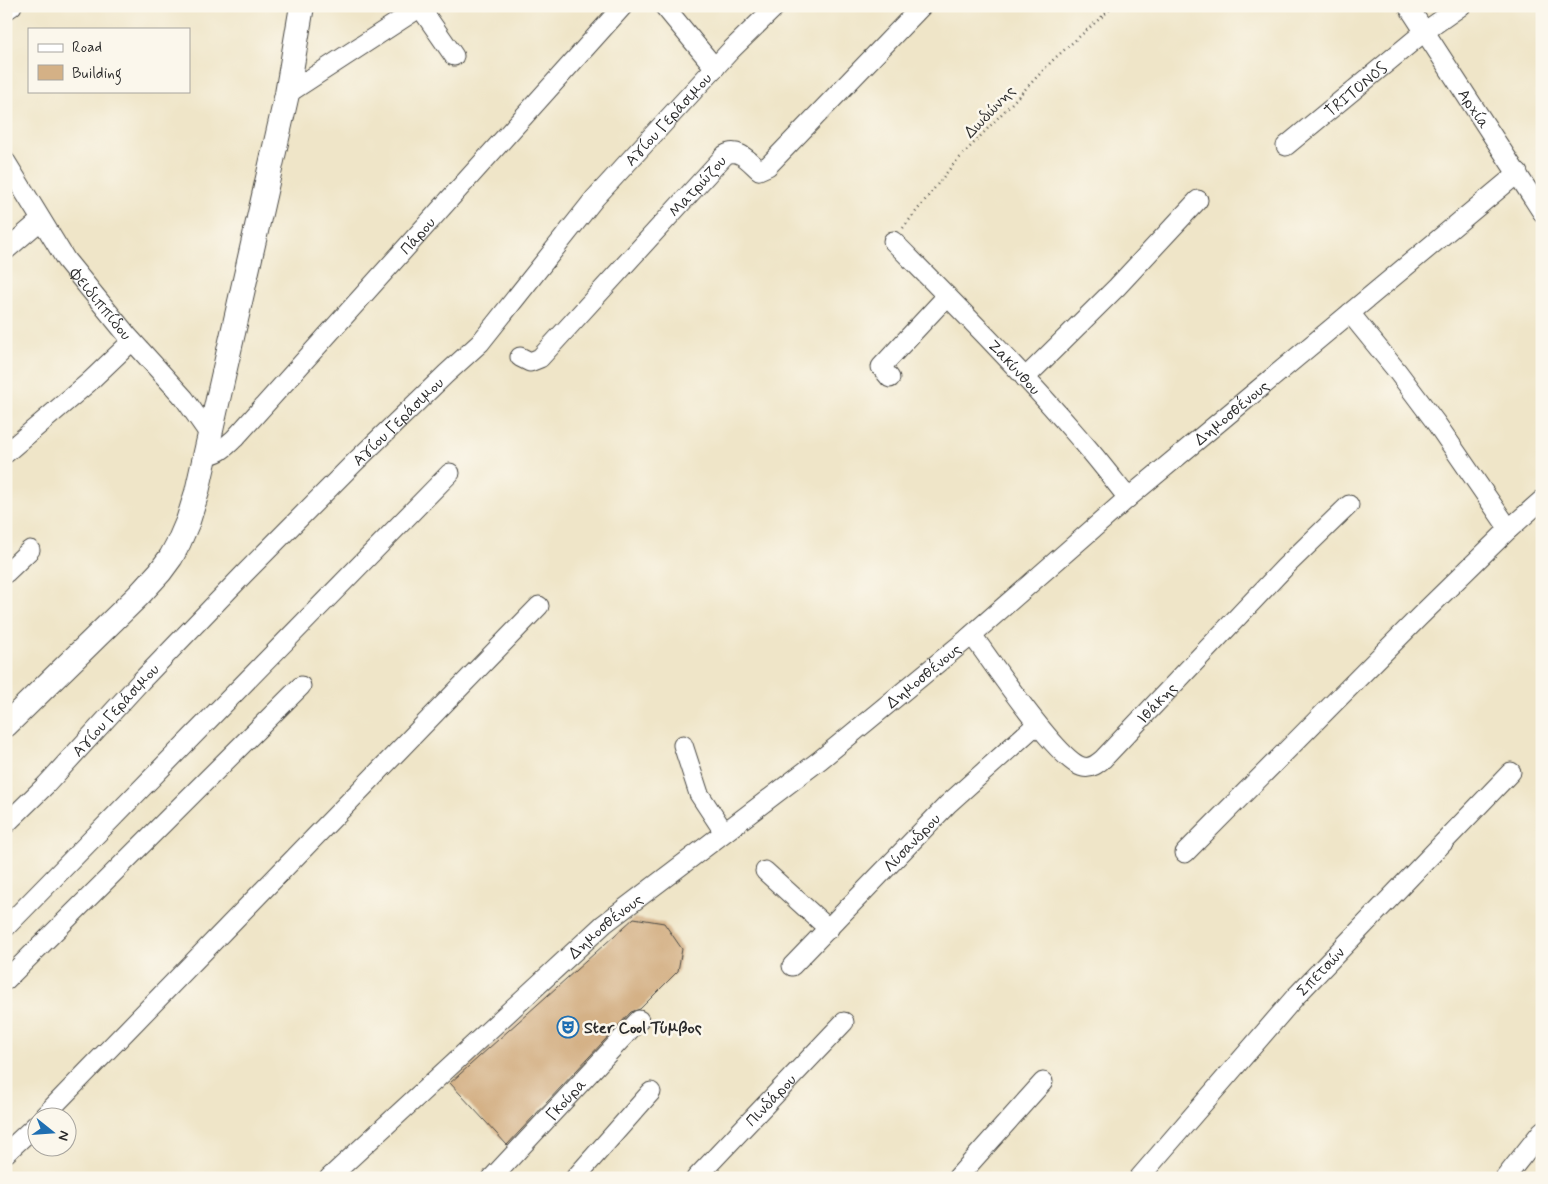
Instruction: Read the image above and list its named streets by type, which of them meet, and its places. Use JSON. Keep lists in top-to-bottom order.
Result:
{
  "streets": {
    "street": [
      "TRITONOS",
      "Αρχία",
      "Αγίου Γεράσιμου",
      "Ματρώζου",
      "Πάρου",
      "Φειδιππίδου",
      "Ζακύνθου",
      "Δημοσθένους",
      "Ιθάκης",
      "Λύσανδρου",
      "Σπετσών",
      "Γκούρα",
      "Πινδάρου"
    ],
    "path": ["Δωδώνης"]
  },
  "crossings": [
    ["TRITONOS", "Αρχία"],
    ["Αρχία", "Δημοσθένους"],
    ["Δωδώνης", "Ζακύνθου"],
    ["Πάρου", "Φειδιππίδου"],
    ["Ζακύνθου", "Δημοσθένους"],
    ["Δημοσθένους", "Ιθάκης"],
    ["Ιθάκης", "Λύσανδρου"]
  ],
  "places": {
    "theatre": ["Ster Cool Τύμβος"]
  },
  "legend": ["Road", "Building"],
  "north": "right"
}
